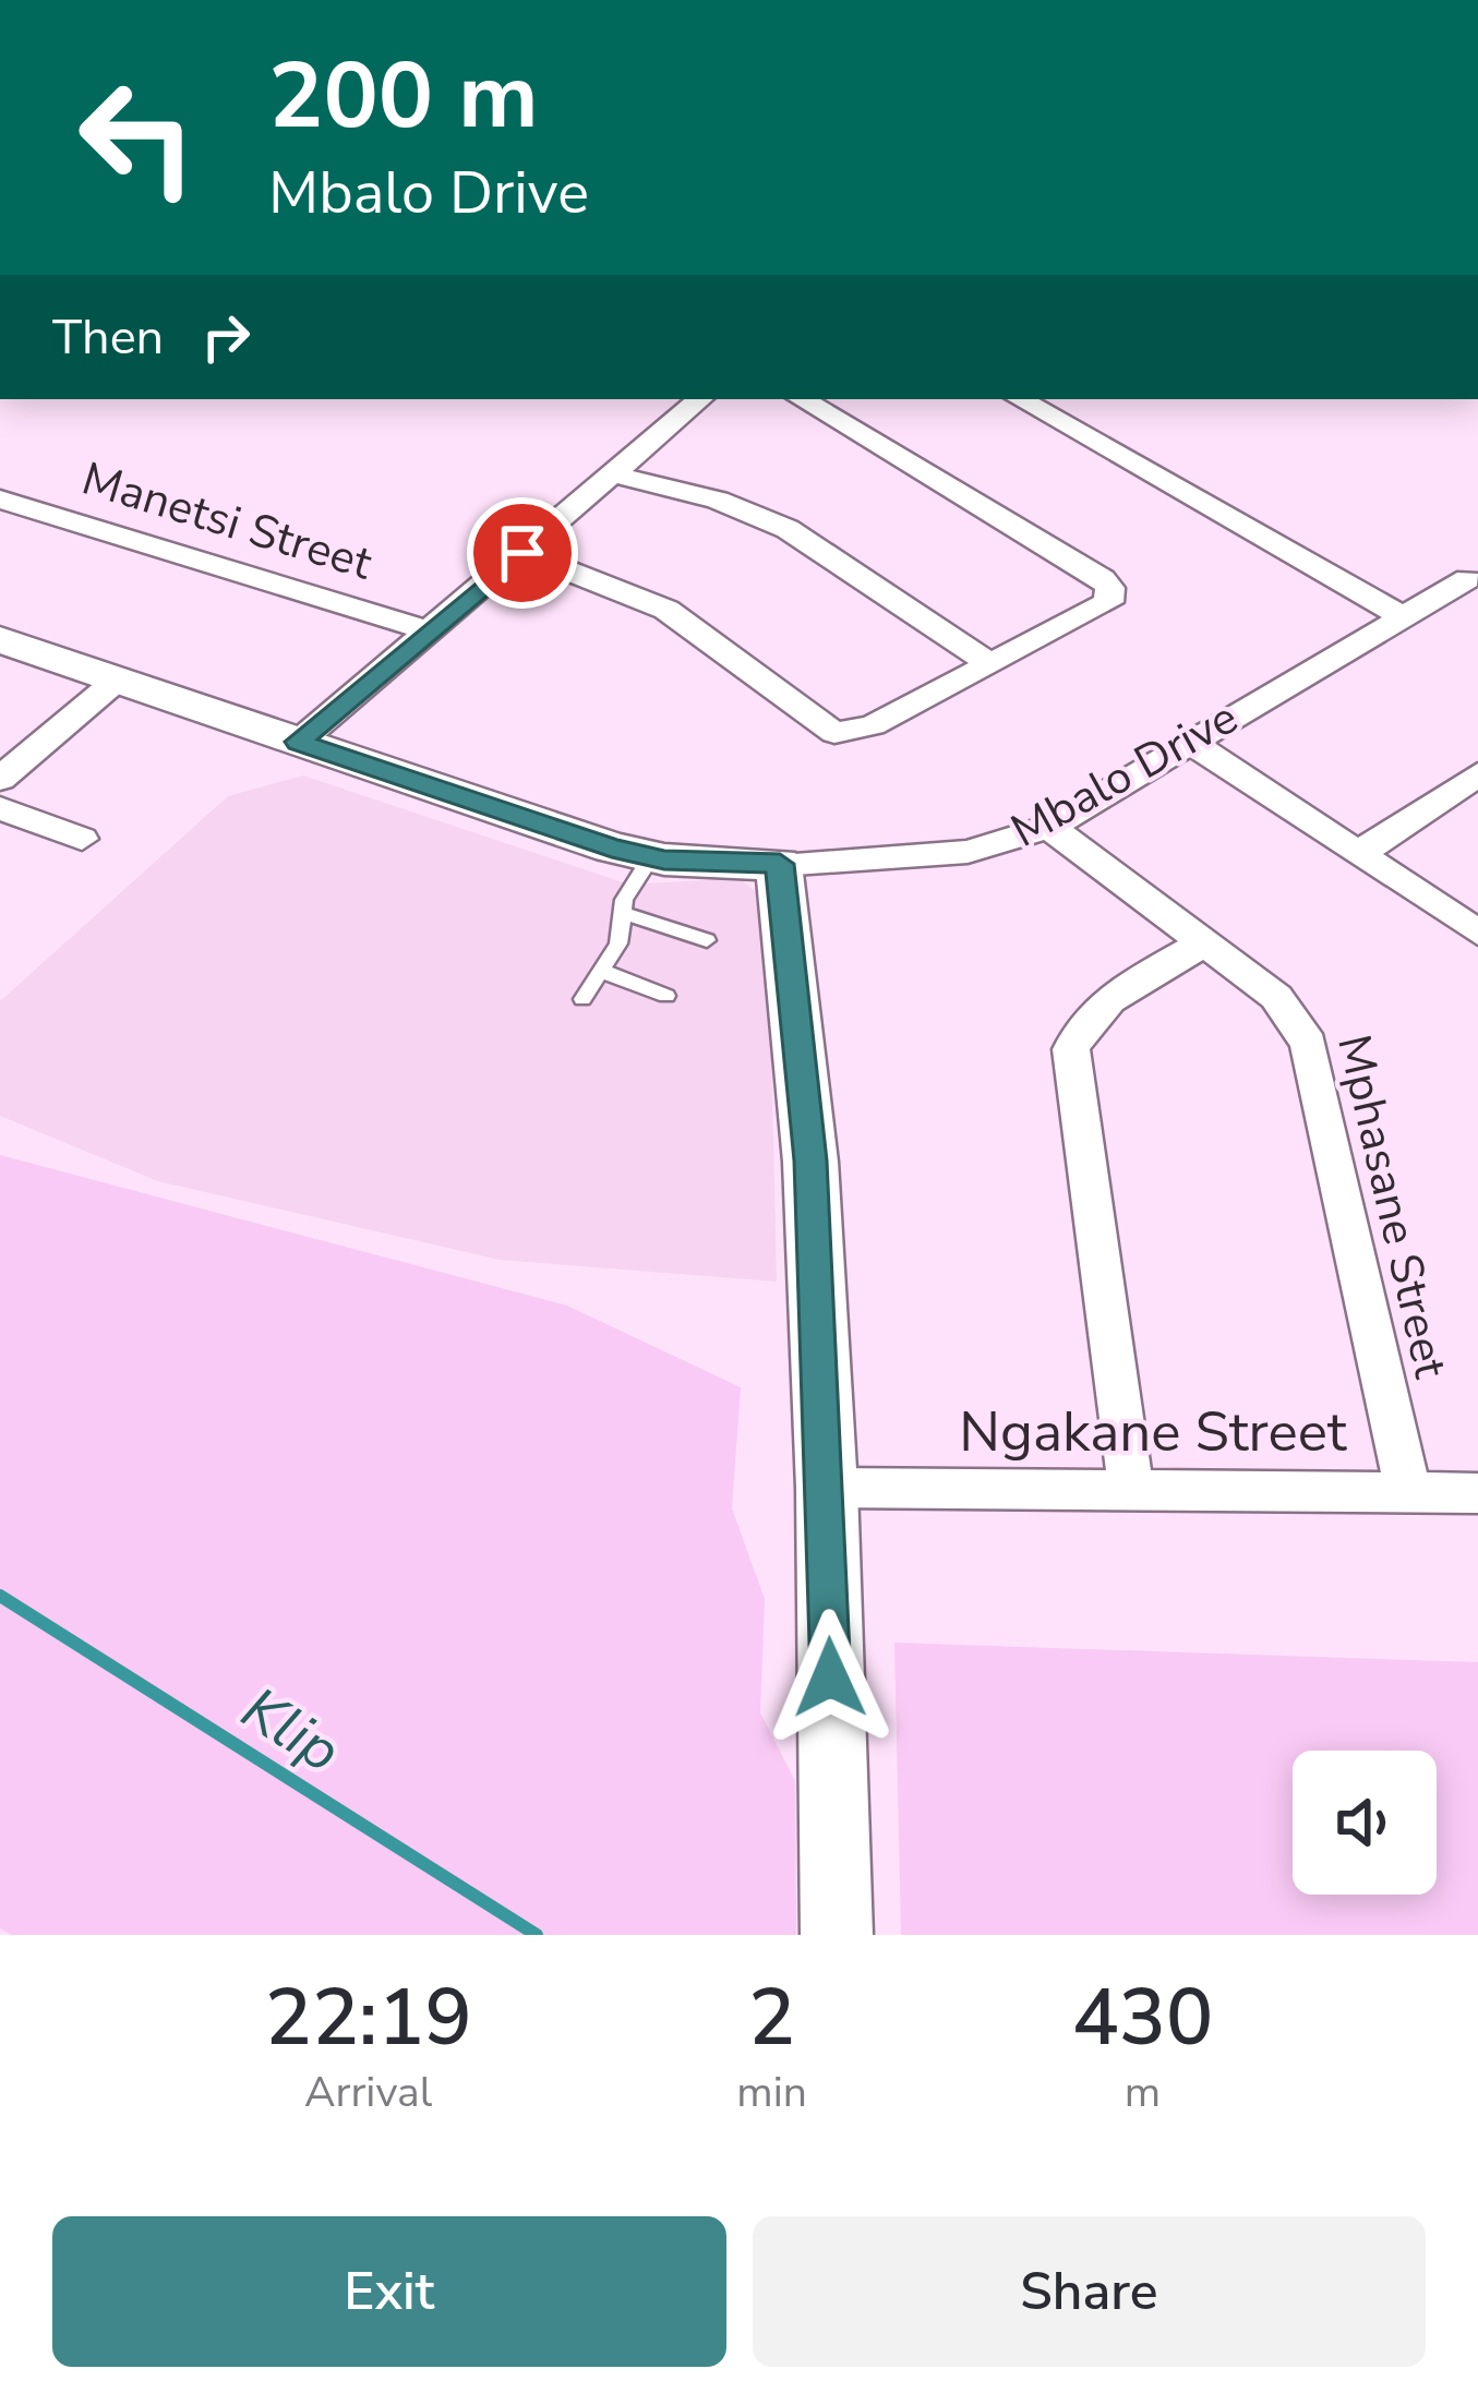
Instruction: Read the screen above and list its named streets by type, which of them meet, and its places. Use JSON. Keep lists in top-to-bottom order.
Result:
{
  "streets": {
    "street": [
      "Manetsi Street",
      "Mbalo Drive",
      "Mphasane Street",
      "Ngakane Street"
    ]
  },
  "crossings": [
    ["Mbalo Drive", "Mphasane Street"],
    ["Mphasane Street", "Ngakane Street"]
  ],
  "water": ["Klip"],
  "page": {
    "turn": ["200 m", "Mbalo Drive"],
    "then": "Then",
    "eta": [
      "22:19",
      "Arrival",
      "2",
      "min",
      "430",
      "m"
    ],
    "buttons": ["Exit", "Share"]
  }
}
